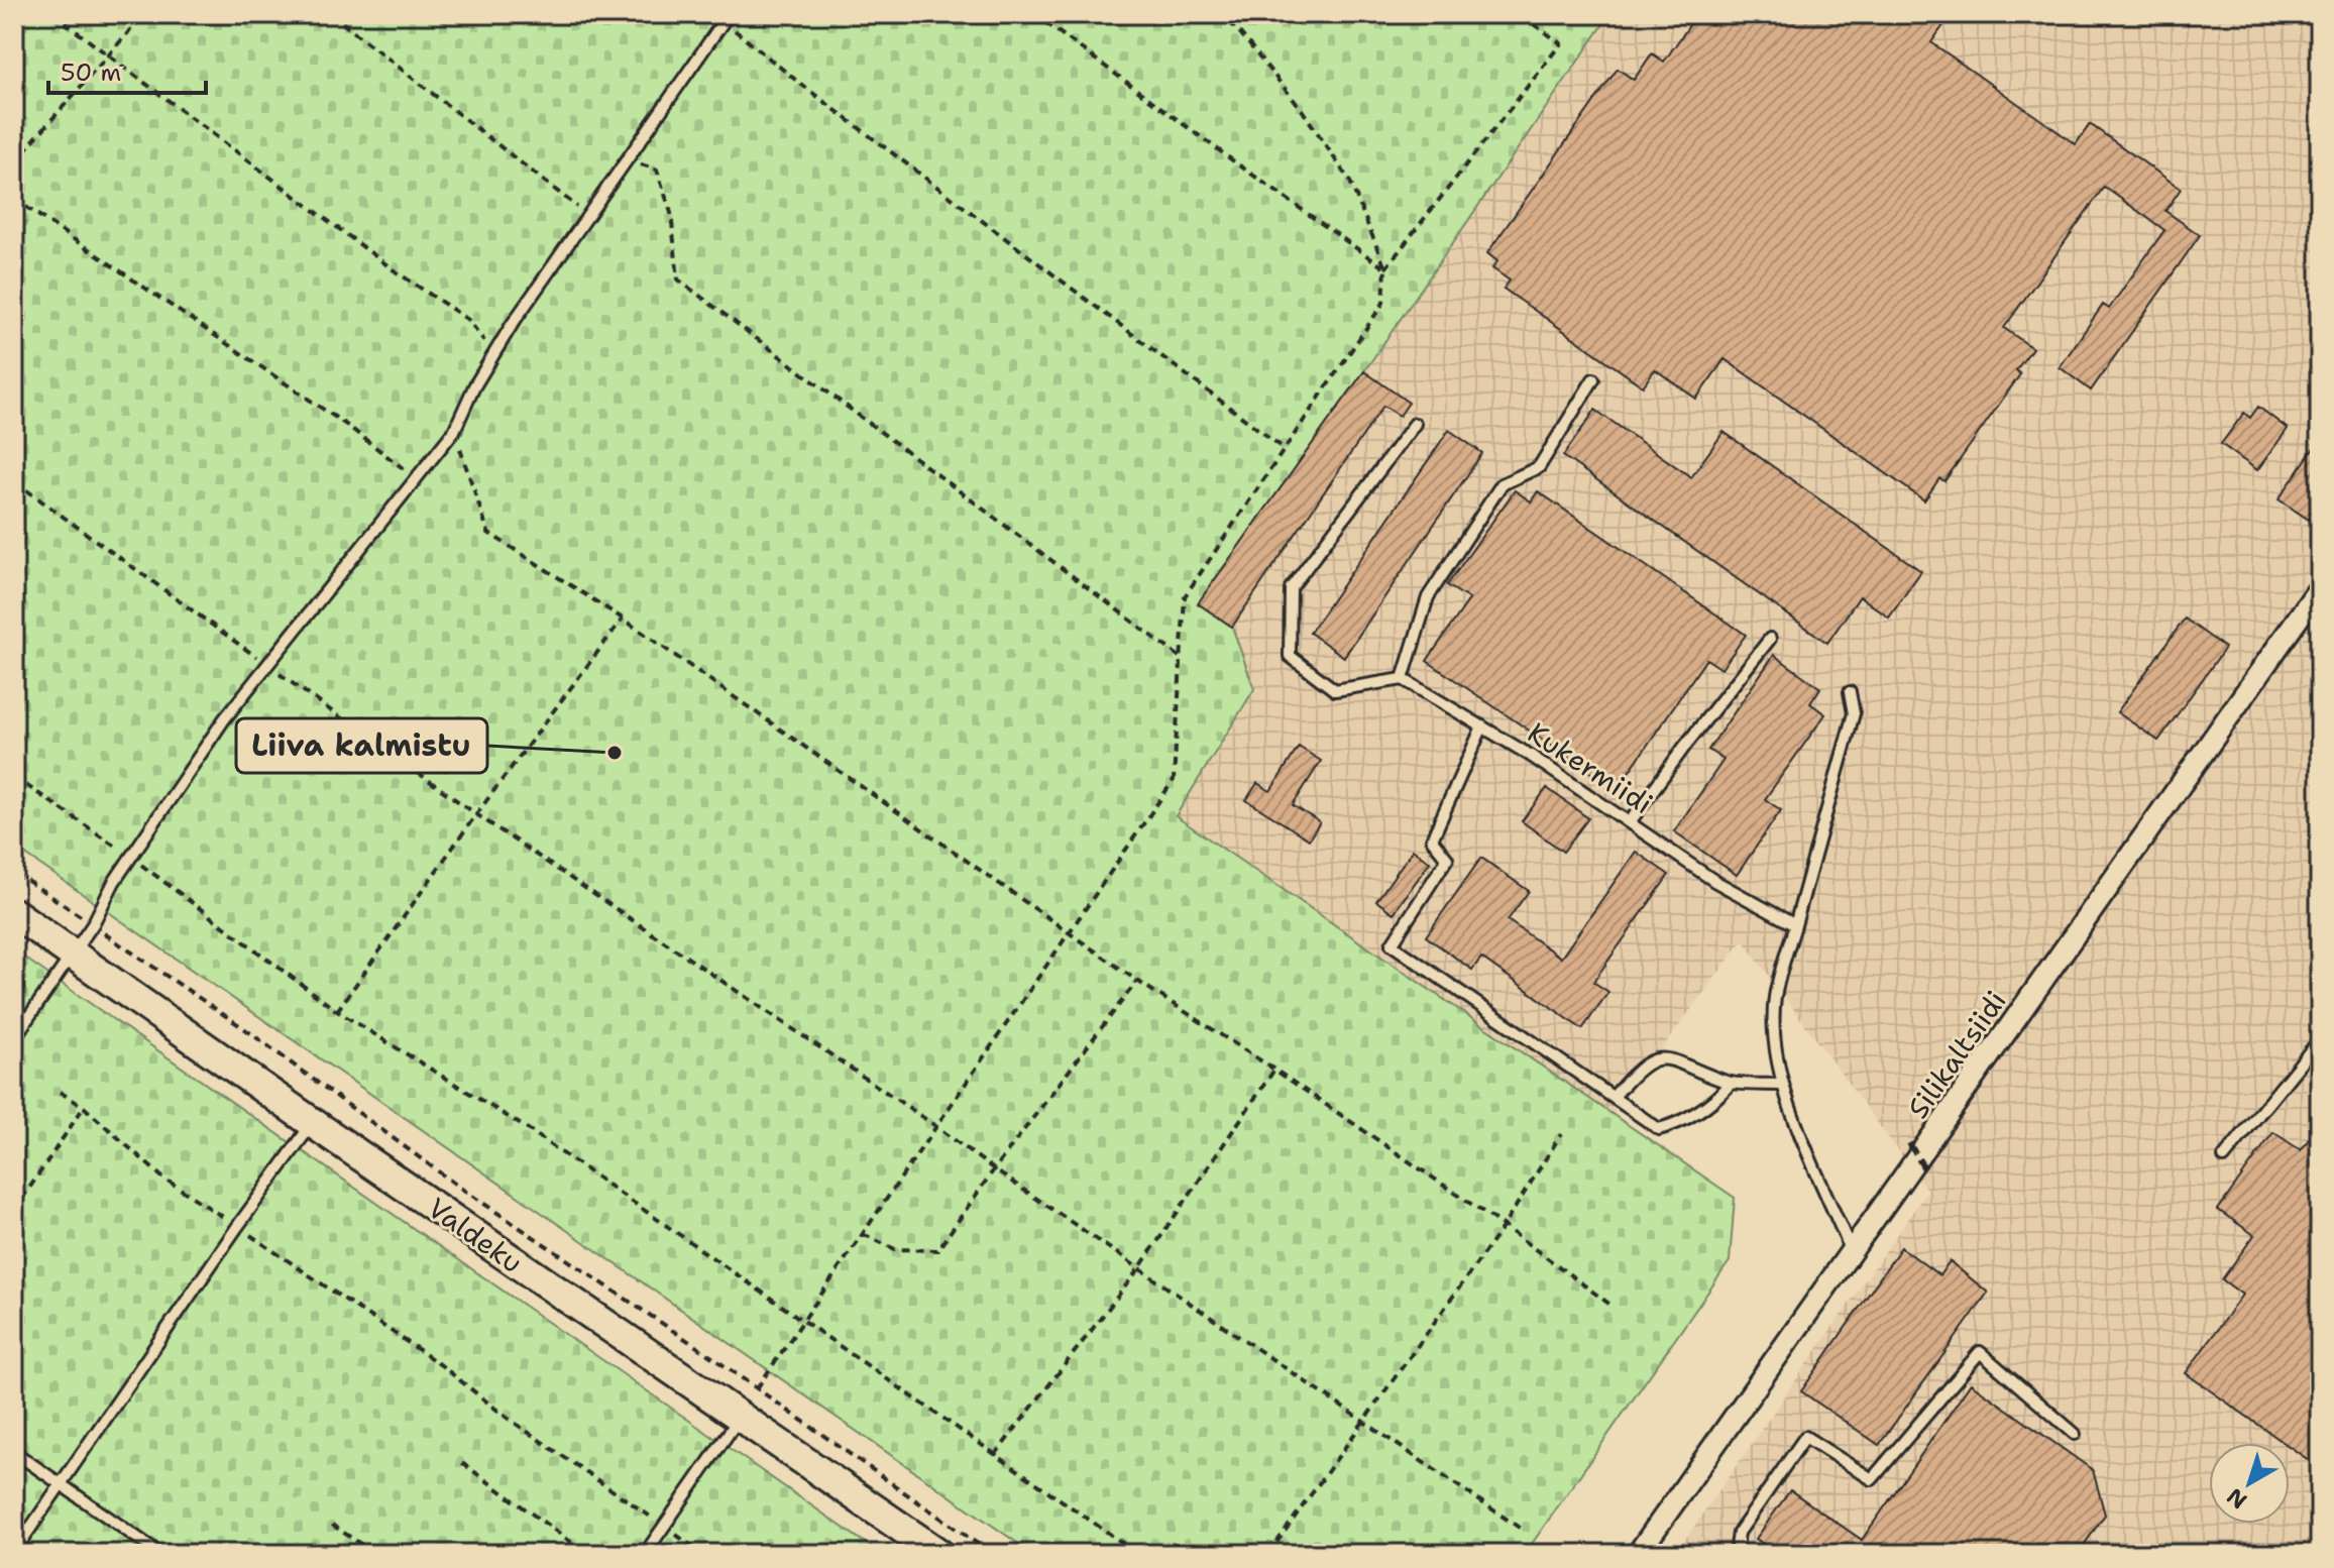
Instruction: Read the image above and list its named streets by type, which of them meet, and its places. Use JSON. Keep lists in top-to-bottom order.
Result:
{
  "streets": {
    "street": ["Silikaltsiidi", "Valdeku"],
    "lane": ["Kukermiidi"]
  },
  "places": ["Liiva kalmistu"],
  "scale_bar": "50 m",
  "north": "bottom left"
}
